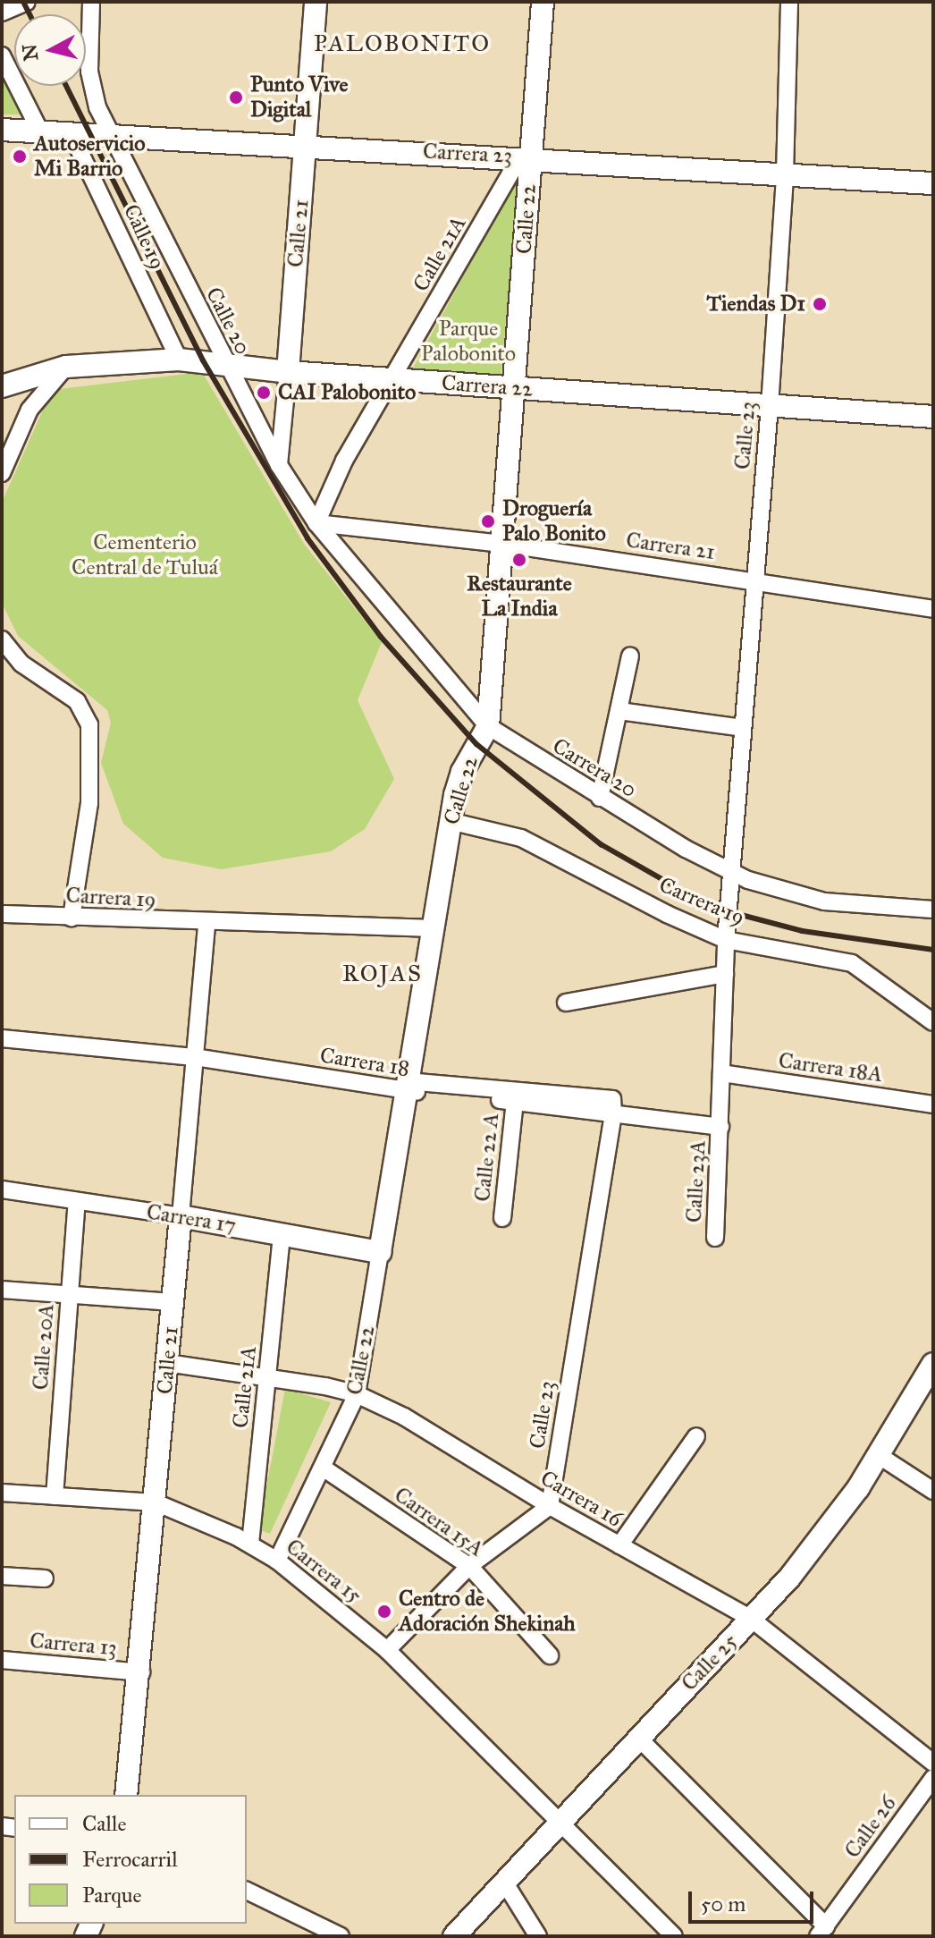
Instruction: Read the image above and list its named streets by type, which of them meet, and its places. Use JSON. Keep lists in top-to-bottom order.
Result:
{
  "streets": {
    "street": [
      "Carrera 23",
      "Calle 22",
      "Calle 21",
      "Calle 19",
      "Calle 21A",
      "Calle 20",
      "Carrera 22",
      "Calle 23",
      "Carrera 21",
      "Carrera 20",
      "Carrera 19",
      "Carrera 18",
      "Carrera 18A",
      "Calle 22 A",
      "Calle 23A",
      "Carrera 17",
      "Calle 20A",
      "Carrera 16",
      "Carrera 15A",
      "Carrera 15",
      "Carrera 13",
      "Calle 25",
      "Calle 26"
    ]
  },
  "crossings": [
    ["Carrera 23", "Calle 22"],
    ["Carrera 23", "Calle 21"],
    ["Carrera 23", "Calle 19"],
    ["Carrera 23", "Calle 21A"],
    ["Carrera 23", "Calle 20"],
    ["Carrera 23", "Calle 23"],
    ["Calle 22", "Calle 21A"],
    ["Calle 22", "Carrera 22"],
    ["Calle 22", "Carrera 21"],
    ["Calle 22", "Carrera 20"],
    ["Calle 22", "Carrera 19"],
    ["Calle 22", "Carrera 18"],
    ["Calle 22", "Carrera 17"],
    ["Calle 22", "Carrera 16"],
    ["Calle 22", "Carrera 15A"],
    ["Calle 22", "Carrera 15"],
    ["Calle 21", "Calle 20"],
    ["Calle 21", "Carrera 22"],
    ["Calle 21", "Carrera 19"],
    ["Calle 21", "Carrera 18"],
    ["Calle 21", "Carrera 17"],
    ["Calle 21", "Carrera 16"],
    ["Calle 21", "Carrera 15"],
    ["Calle 21", "Carrera 13"],
    ["Calle 19", "Carrera 22"],
    ["Calle 21A", "Calle 20"],
    ["Calle 21A", "Carrera 22"],
    ["Calle 21A", "Carrera 21"],
    ["Calle 21A", "Carrera 20"],
    ["Calle 21A", "Carrera 17"],
    ["Calle 21A", "Carrera 16"],
    ["Calle 21A", "Carrera 15"],
    ["Calle 20", "Carrera 22"],
    ["Calle 20", "Carrera 21"],
    ["Calle 20", "Carrera 20"],
    ["Carrera 22", "Calle 23"],
    ["Calle 23", "Carrera 21"],
    ["Calle 23", "Carrera 20"],
    ["Calle 23", "Carrera 19"],
    ["Calle 23", "Carrera 18"],
    ["Calle 23", "Carrera 16"],
    ["Carrera 21", "Carrera 20"],
    ["Carrera 18", "Calle 22 A"],
    ["Carrera 18", "Calle 23A"],
    ["Carrera 17", "Calle 20A"],
    ["Calle 20A", "Carrera 15"],
    ["Carrera 16", "Calle 25"],
    ["Carrera 15", "Calle 25"]
  ],
  "districts": ["PALOBONITO", "ROJAS"],
  "parks": ["Parque Palobonito", "Cementerio Central de Tuluá"],
  "places": [
    "Punto Vive Digital",
    "Autoservicio Mi Barrio",
    "Tiendas D1",
    "CAI Palobonito",
    "Droguería Palo Bonito",
    "Restaurante La India",
    "Centro de Adoración Shekinah"
  ],
  "legend": ["Calle", "Ferrocarril", "Parque"],
  "scale_bar": "50 m",
  "north": "left"
}
